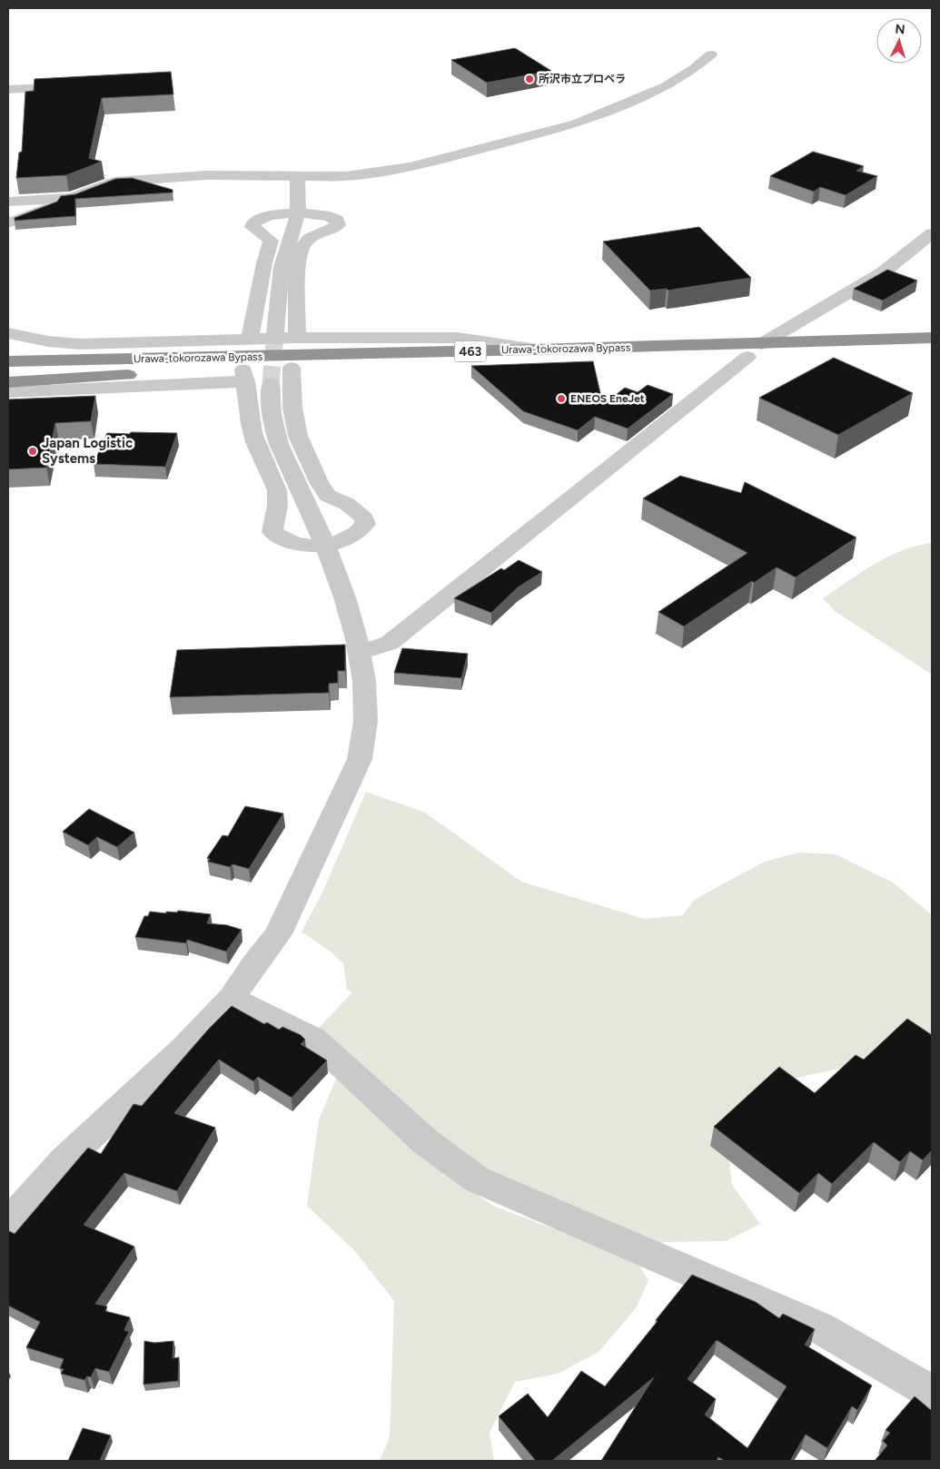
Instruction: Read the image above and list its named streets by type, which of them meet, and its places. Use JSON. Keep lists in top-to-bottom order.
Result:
{
  "streets": {
    "highway": ["Urawa-tokorozawa Bypass", "463"]
  },
  "places": ["所沢市立プロペラ", "ENEOS EneJet", "Japan Logistic Systems"],
  "north": "top"
}
